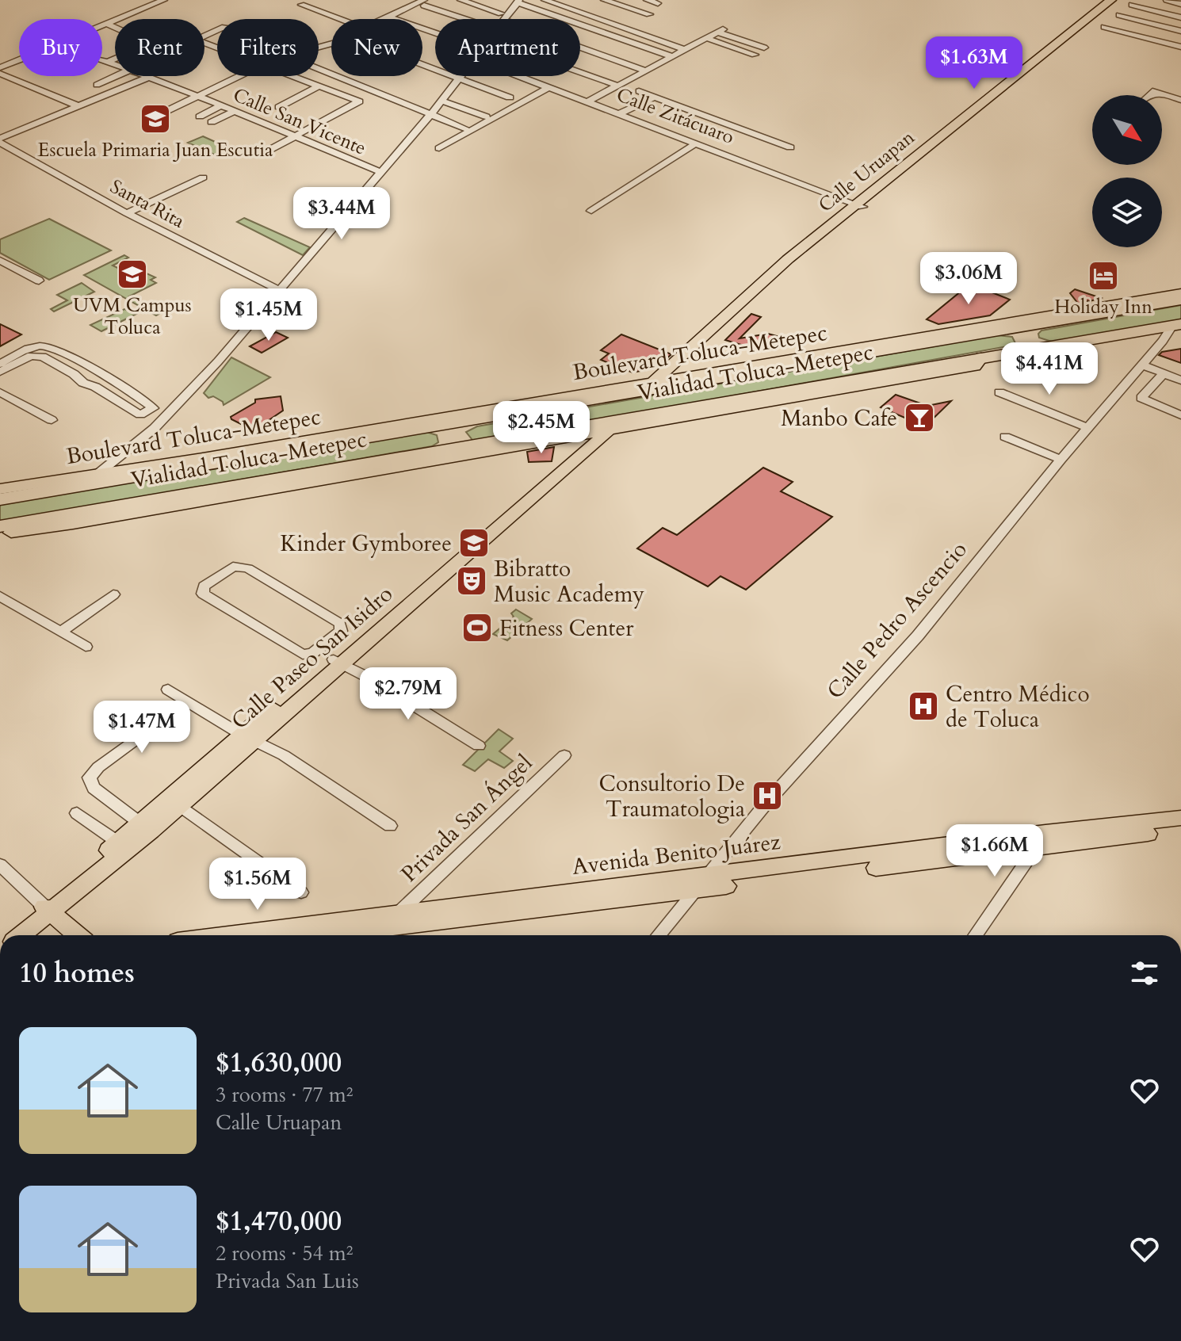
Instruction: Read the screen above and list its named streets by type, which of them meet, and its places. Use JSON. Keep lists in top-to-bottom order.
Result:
{
  "streets": {
    "highway": ["Vialidad Toluca-Metepec"],
    "main road": [
      "Calle Uruapan",
      "Boulevard Toluca-Metepec",
      "Calle Paseo San Isidro",
      "Avenida Benito Juárez"
    ],
    "street": [
      "Calle Zitácuaro",
      "Calle San Vicente",
      "Santa Rita",
      "Calle Pedro Ascencio",
      "Privada San Ángel"
    ]
  },
  "crossings": [
    ["Calle Zitácuaro", "Calle Uruapan"],
    ["Calle Uruapan", "Boulevard Toluca-Metepec"],
    ["Boulevard Toluca-Metepec", "Vialidad Toluca-Metepec"],
    ["Vialidad Toluca-Metepec", "Calle Pedro Ascencio"],
    ["Vialidad Toluca-Metepec", "Calle Paseo San Isidro"],
    ["Calle Pedro Ascencio", "Avenida Benito Juárez"],
    ["Privada San Ángel", "Avenida Benito Juárez"]
  ],
  "places": {
    "school or university": ["Escuela Primaria Juan Escutia", "UVM Campus Toluca", "Kinder Gymboree"],
    "hotel": ["Holiday Inn"],
    "bar": ["Manbo Cafe"],
    "theatre": ["Bibratto Music Academy"],
    "sports": ["Fitness Center"],
    "hospital": ["Centro Médico de Toluca", "Consultorio De Traumatologia"]
  },
  "north": "bottom right",
  "page": {
    "chip": [
      "Buy",
      "Rent",
      "Filters",
      "New",
      "Apartment"
    ],
    "price": [
      "$1.63M",
      "$3.44M",
      "$3.06M",
      "$1.45M",
      "$4.41M",
      "$2.45M",
      "$2.79M",
      "$1.47M",
      "$1.66M",
      "$1.56M"
    ],
    "heading": "10 homes",
    "list": [
      {
        "name": "$1,630,000",
        "note": "3 rooms · 77 m² · Calle Uruapan"
      },
      {
        "name": "$1,470,000",
        "note": "2 rooms · 54 m² · Privada San Luis"
      }
    ]
  }
}
